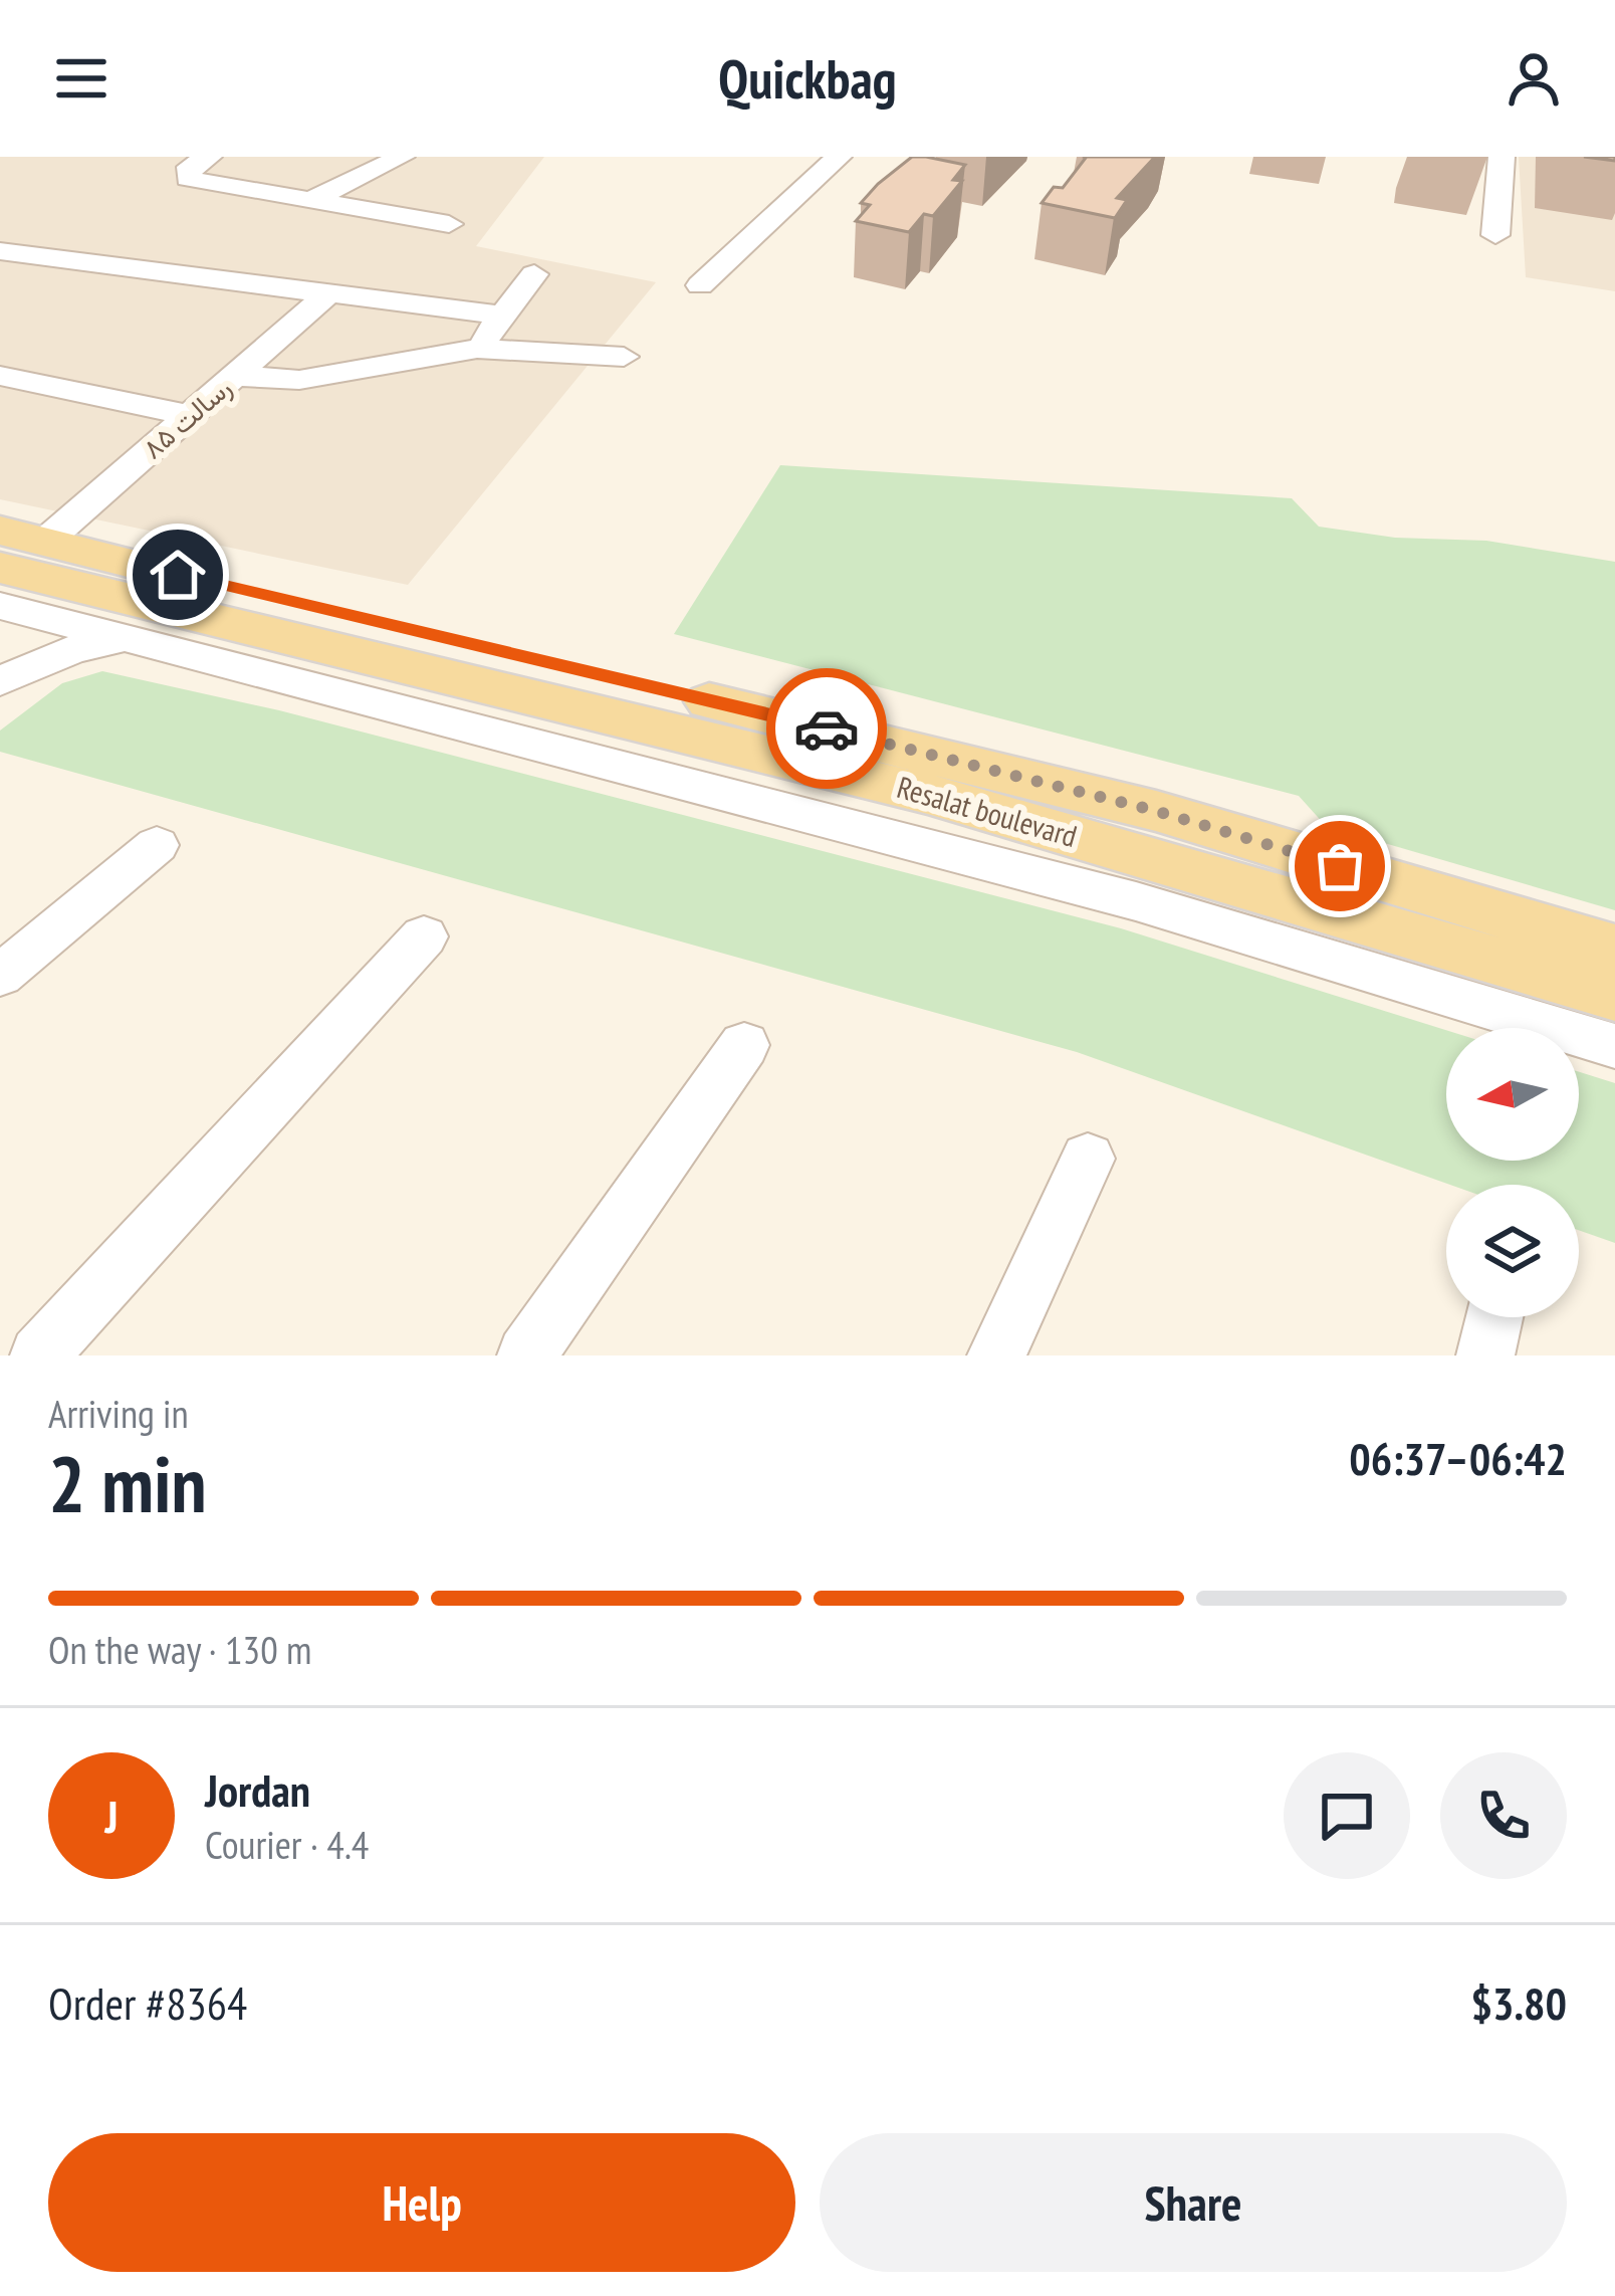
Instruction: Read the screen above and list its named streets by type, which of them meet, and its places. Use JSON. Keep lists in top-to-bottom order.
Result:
{
  "streets": {
    "main road": ["Resalat boulevard"],
    "street": ["رسالت ۸۵"]
  },
  "crossings": [
    ["رسالت ۸۵", "Resalat boulevard"]
  ],
  "north": "left",
  "page": {
    "header": "Quickbag",
    "heading": ["2 min", "Arriving in", "06:37–06:42"],
    "panel": [
      "Jordan",
      "Courier · 4.4",
      "Order #8364",
      "$3.80"
    ],
    "bar": "On the way · 130 m",
    "round": "J",
    "buttons": ["Help", "Share"]
  }
}
